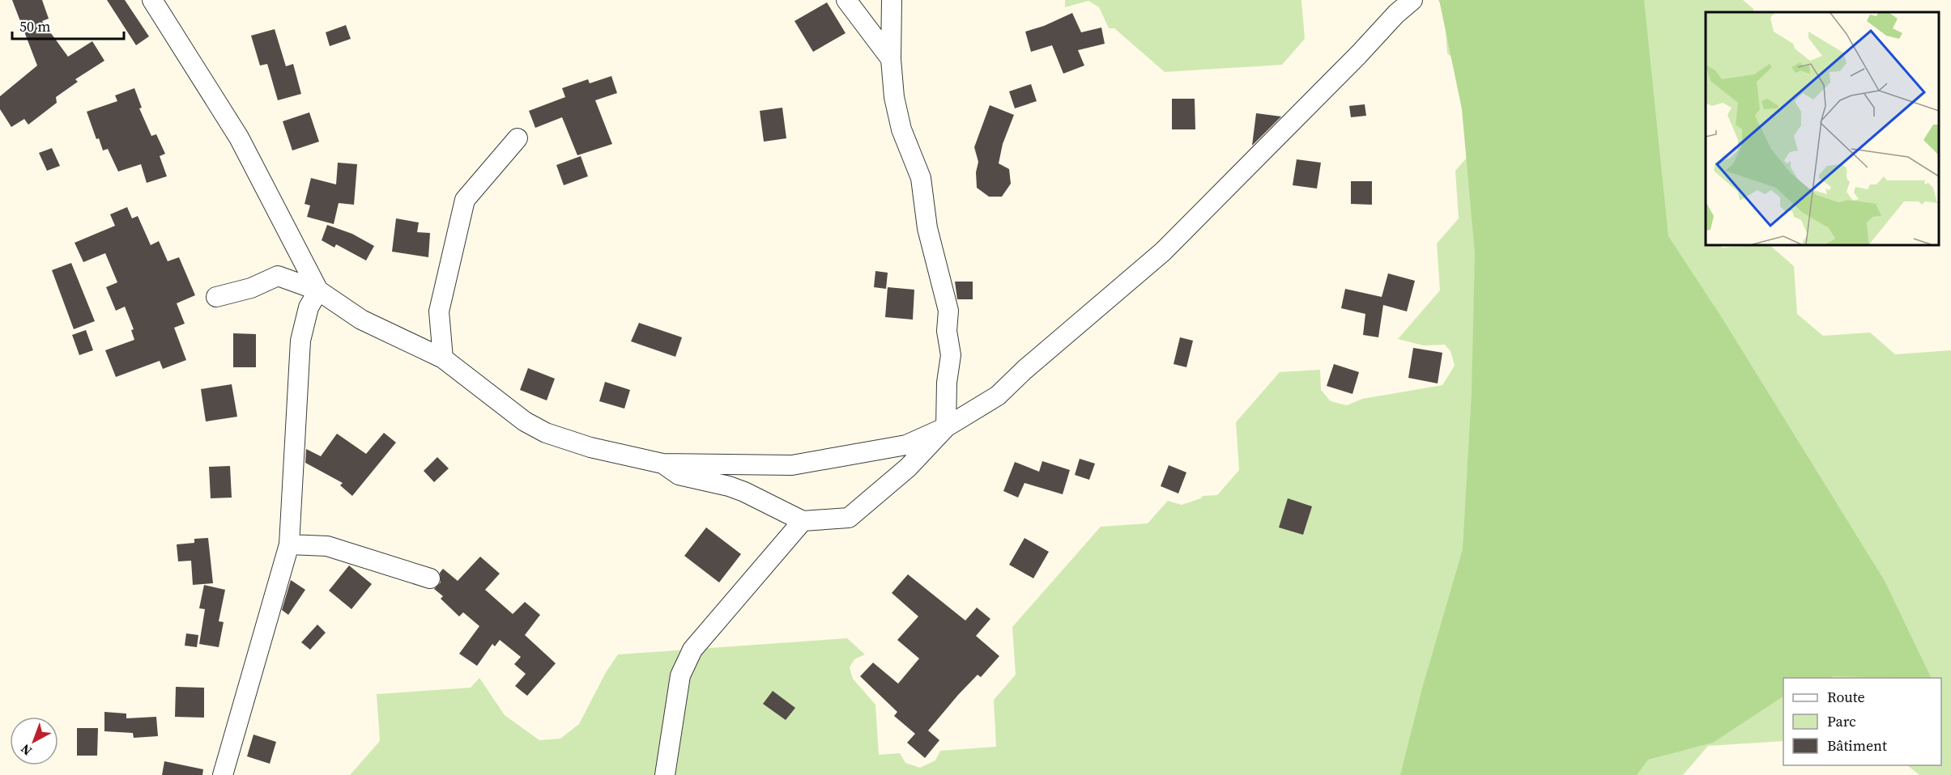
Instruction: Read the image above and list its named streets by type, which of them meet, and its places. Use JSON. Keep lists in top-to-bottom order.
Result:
{
  "legend": ["Route", "Parc", "Bâtiment"],
  "scale_bar": "50 m",
  "north": "bottom left"
}
